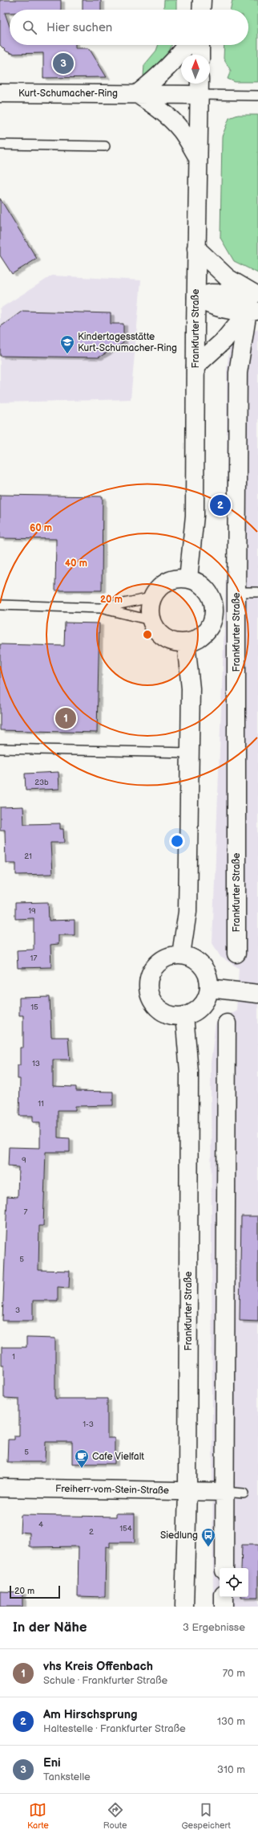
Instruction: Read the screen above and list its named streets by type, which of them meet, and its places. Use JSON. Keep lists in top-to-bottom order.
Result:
{
  "streets": {
    "street": ["Kurt-Schumacher-Ring", "Frankfurter Straße", "Freiherr-vom-Stein-Straße"]
  },
  "crossings": [
    ["Kurt-Schumacher-Ring", "Frankfurter Straße"],
    ["Frankfurter Straße", "Freiherr-vom-Stein-Straße"]
  ],
  "places": {
    "school or university": ["Kindertagesstätte Kurt-Schumacher-Ring"],
    "cafe": ["Cafe Vielfalt"],
    "bus stop": ["Siedlung"]
  },
  "house_numbers": [
    "23b",
    "21",
    "19",
    "17",
    "15",
    "13",
    "11",
    "9",
    "7",
    "5",
    "3",
    "1",
    "1-3",
    "5",
    "4",
    "154",
    "2"
  ],
  "scale_bar": "20 m",
  "north": "top",
  "page": {
    "search": "Hier suchen",
    "pins": ["3", "2", "1"],
    "scale": "20 m",
    "heading": ["In der Nähe", "3 Ergebnisse"],
    "list": [
      {
        "mark": "1",
        "name": "vhs Kreis Offenbach",
        "note": "Schule · Frankfurter Straße",
        "value": "70 m"
      },
      {
        "mark": "2",
        "name": "Am Hirschsprung",
        "note": "Haltestelle · Frankfurter Straße",
        "value": "130 m"
      },
      {
        "mark": "3",
        "name": "Eni",
        "note": "Tankstelle",
        "value": "310 m"
      }
    ],
    "nav": ["Karte", "Route", "Gespeichert"]
  },
  "rings": ["60 m", "40 m", "20 m"]
}
